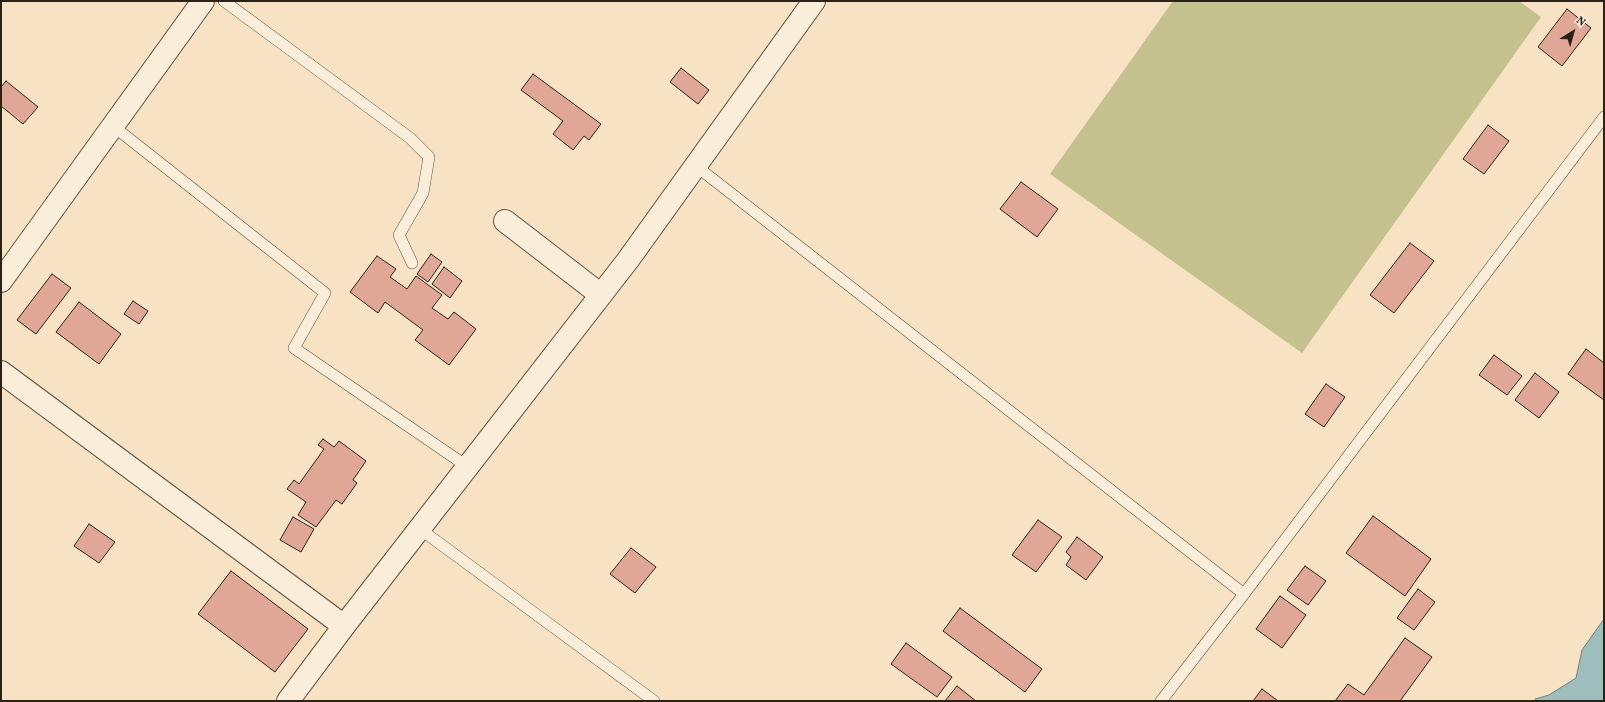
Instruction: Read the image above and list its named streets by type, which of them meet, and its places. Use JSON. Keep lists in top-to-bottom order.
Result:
{
  "north": "top right"
}
